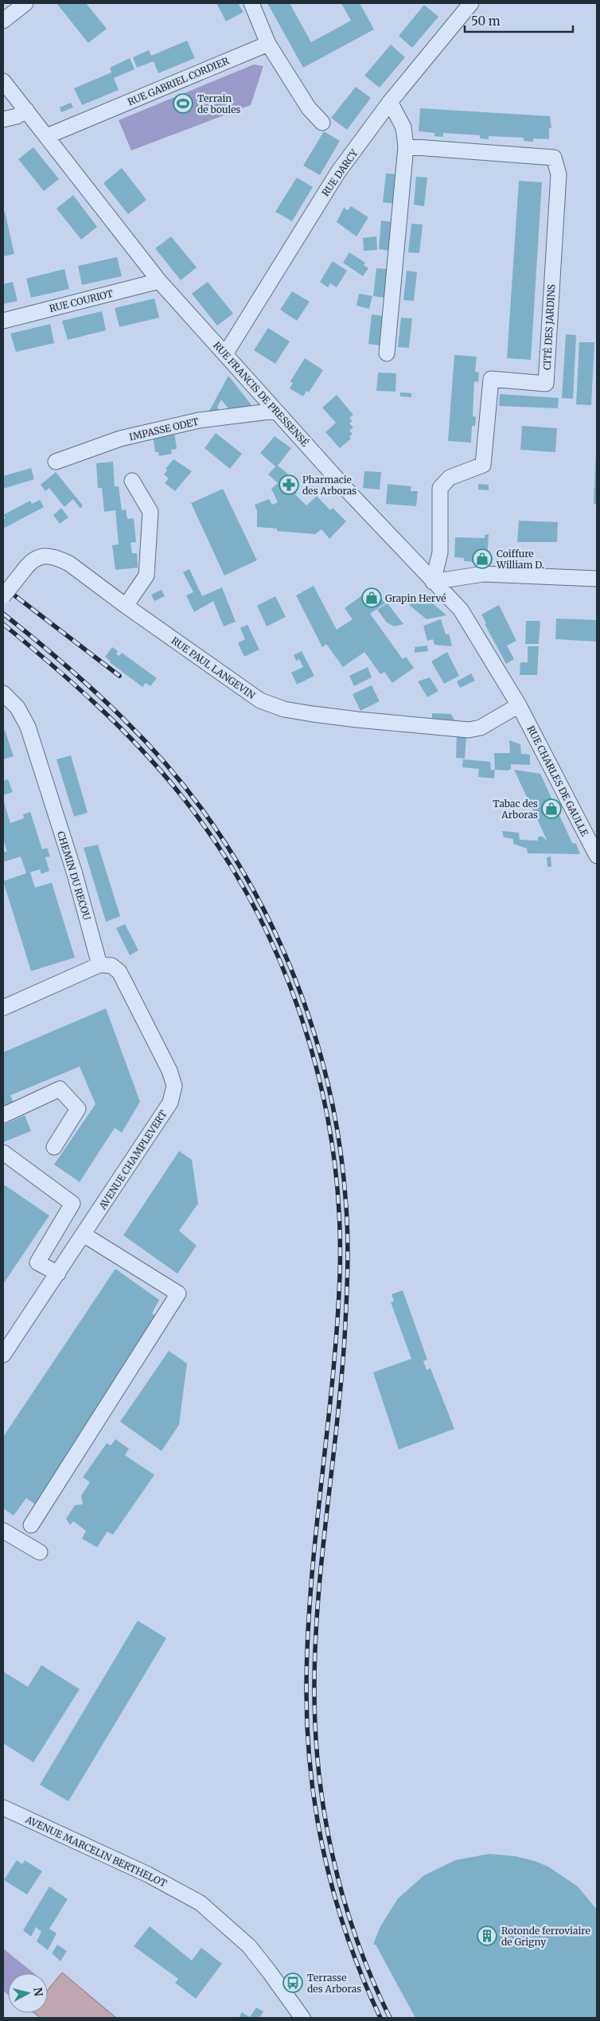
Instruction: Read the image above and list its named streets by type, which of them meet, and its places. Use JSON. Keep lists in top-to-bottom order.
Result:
{
  "streets": {
    "street": [
      "RUE GABRIEL CORDIER",
      "RUE DARCY",
      "RUE COURIOT",
      "CITÉ DES JARDINS",
      "RUE FRANCIS DE PRESSENSÉ",
      "IMPASSE ODET",
      "RUE PAUL LANGEVIN",
      "RUE CHARLES DE GAULLE",
      "CHEMIN DU RECOU",
      "AVENUE CHAMPLEVERT",
      "AVENUE MARCELIN BERTHELOT"
    ]
  },
  "crossings": [
    ["RUE GABRIEL CORDIER", "RUE FRANCIS DE PRESSENSÉ"],
    ["RUE DARCY", "RUE FRANCIS DE PRESSENSÉ"],
    ["RUE COURIOT", "RUE FRANCIS DE PRESSENSÉ"],
    ["CITÉ DES JARDINS", "RUE FRANCIS DE PRESSENSÉ"],
    ["RUE FRANCIS DE PRESSENSÉ", "IMPASSE ODET"],
    ["RUE FRANCIS DE PRESSENSÉ", "RUE PAUL LANGEVIN"],
    ["RUE FRANCIS DE PRESSENSÉ", "RUE CHARLES DE GAULLE"],
    ["RUE PAUL LANGEVIN", "RUE CHARLES DE GAULLE"],
    ["CHEMIN DU RECOU", "AVENUE CHAMPLEVERT"]
  ],
  "places": {
    "sports": ["Terrain de boules"],
    "pharmacy": ["Pharmacie des Arboras"],
    "shop": ["Coiffure William D.", "Grapin Hervé", "Tabac des Arboras"],
    "building": ["Rotonde ferroviaire de Grigny"],
    "bus stop": ["Terrasse des Arboras"]
  },
  "scale_bar": "50 m",
  "north": "right"
}
